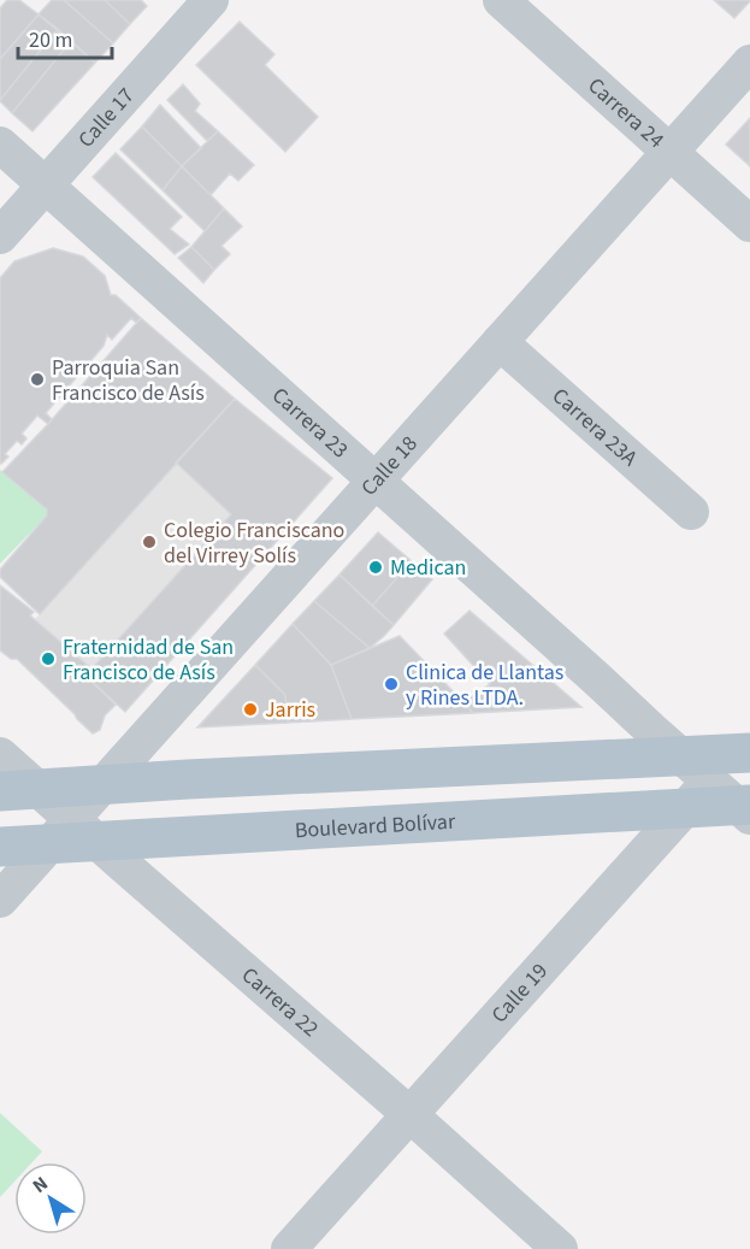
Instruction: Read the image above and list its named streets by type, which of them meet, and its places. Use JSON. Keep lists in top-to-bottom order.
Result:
{
  "streets": {
    "main road": ["Boulevard Bolívar"],
    "street": [
      "Carrera 24",
      "Calle 17",
      "Carrera 23",
      "Carrera 23A",
      "Calle 18",
      "Calle 19",
      "Carrera 22"
    ]
  },
  "crossings": [
    ["Carrera 24", "Calle 18"],
    ["Calle 17", "Carrera 23"],
    ["Carrera 23", "Calle 18"],
    ["Carrera 23", "Boulevard Bolívar"],
    ["Carrera 23", "Calle 19"],
    ["Carrera 23A", "Calle 18"],
    ["Calle 18", "Boulevard Bolívar"],
    ["Calle 18", "Carrera 22"],
    ["Boulevard Bolívar", "Calle 19"],
    ["Boulevard Bolívar", "Carrera 22"],
    ["Calle 19", "Carrera 22"]
  ],
  "places": [
    "Parroquia San Francisco de Asís",
    "Colegio Franciscano del Virrey Solís",
    "Medican",
    "Fraternidad de San Francisco de Asís",
    "Clinica de Llantas y Rines LTDA.",
    "Jarris"
  ],
  "scale_bar": "20 m",
  "north": "top left"
}
